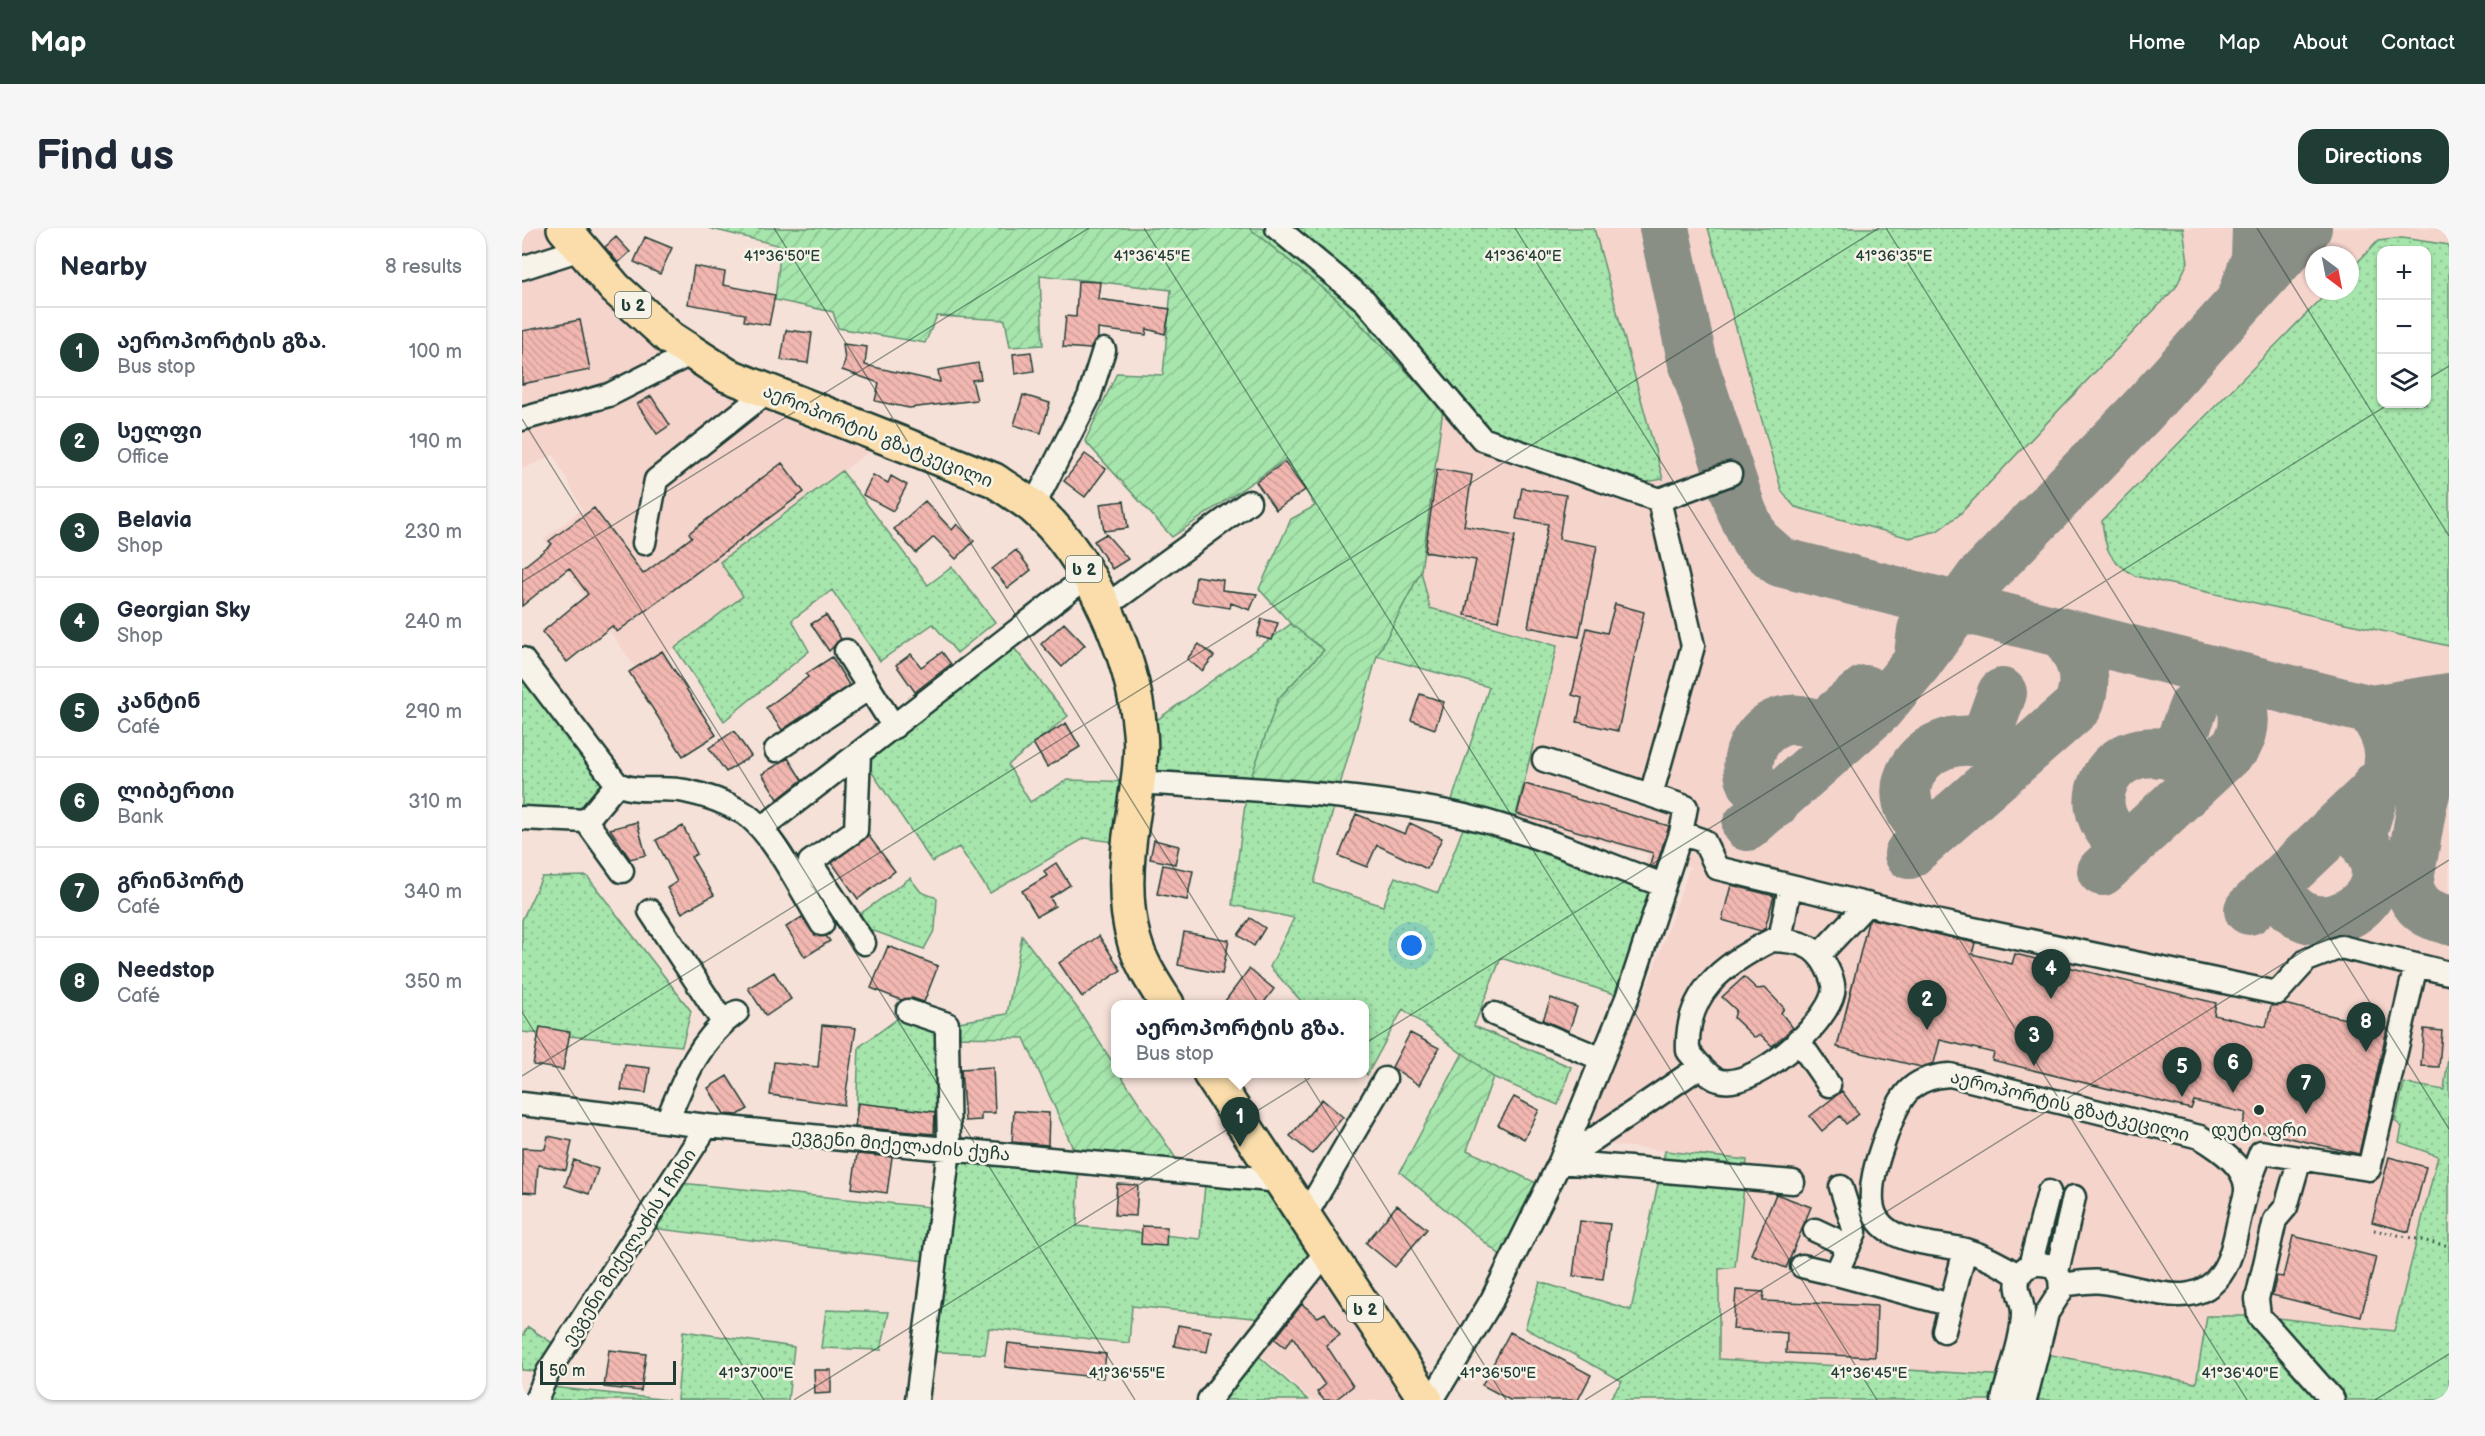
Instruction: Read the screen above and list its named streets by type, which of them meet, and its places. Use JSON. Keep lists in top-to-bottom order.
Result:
{
  "streets": {
    "highway": ["ს 2", "აეროპორტის გზატკეცილი"],
    "street": ["ევგენი მიქელაძის ქუჩა", "ევგენი მიქელაძის I ჩიხი"]
  },
  "crossings": [
    ["ს 2", "ევგენი მიქელაძის ქუჩა"],
    ["ევგენი მიქელაძის ქუჩა", "ევგენი მიქელაძის I ჩიხი"]
  ],
  "places": ["დუტი ფრი"],
  "scale_bar": "50 m",
  "north": "bottom right",
  "page": {
    "header": "Map",
    "nav": [
      "Home",
      "Map",
      "About",
      "Contact"
    ],
    "buttons": "Directions",
    "title": "Find us",
    "heading": ["Nearby", "8 results"],
    "map_buttons": ["+", "−"],
    "list": [
      {
        "mark": "1",
        "name": "აეროპორტის გზა.",
        "note": "Bus stop",
        "value": "100 m"
      },
      {
        "mark": "2",
        "name": "სელფი",
        "note": "Office",
        "value": "190 m"
      },
      {
        "mark": "3",
        "name": "Belavia",
        "note": "Shop",
        "value": "230 m"
      },
      {
        "mark": "4",
        "name": "Georgian Sky",
        "note": "Shop",
        "value": "240 m"
      },
      {
        "mark": "5",
        "name": "კანტინ",
        "note": "Café",
        "value": "290 m"
      },
      {
        "mark": "6",
        "name": "ლიბერთი",
        "note": "Bank",
        "value": "310 m"
      },
      {
        "mark": "7",
        "name": "გრინპორტ",
        "note": "Café",
        "value": "340 m"
      },
      {
        "mark": "8",
        "name": "Needstop",
        "note": "Café",
        "value": "350 m"
      }
    ],
    "pins": [
      "4",
      "2",
      "8",
      "3",
      "6",
      "5",
      "7",
      "1"
    ],
    "popup": ["აეროპორტის გზა.", "Bus stop"],
    "scale": "50 m"
  },
  "coordinates": [
    "41°36'50\"E",
    "41°36'45\"E",
    "41°36'40\"E",
    "41°36'35\"E",
    "41°37'00\"E",
    "41°36'55\"E"
  ]
}
